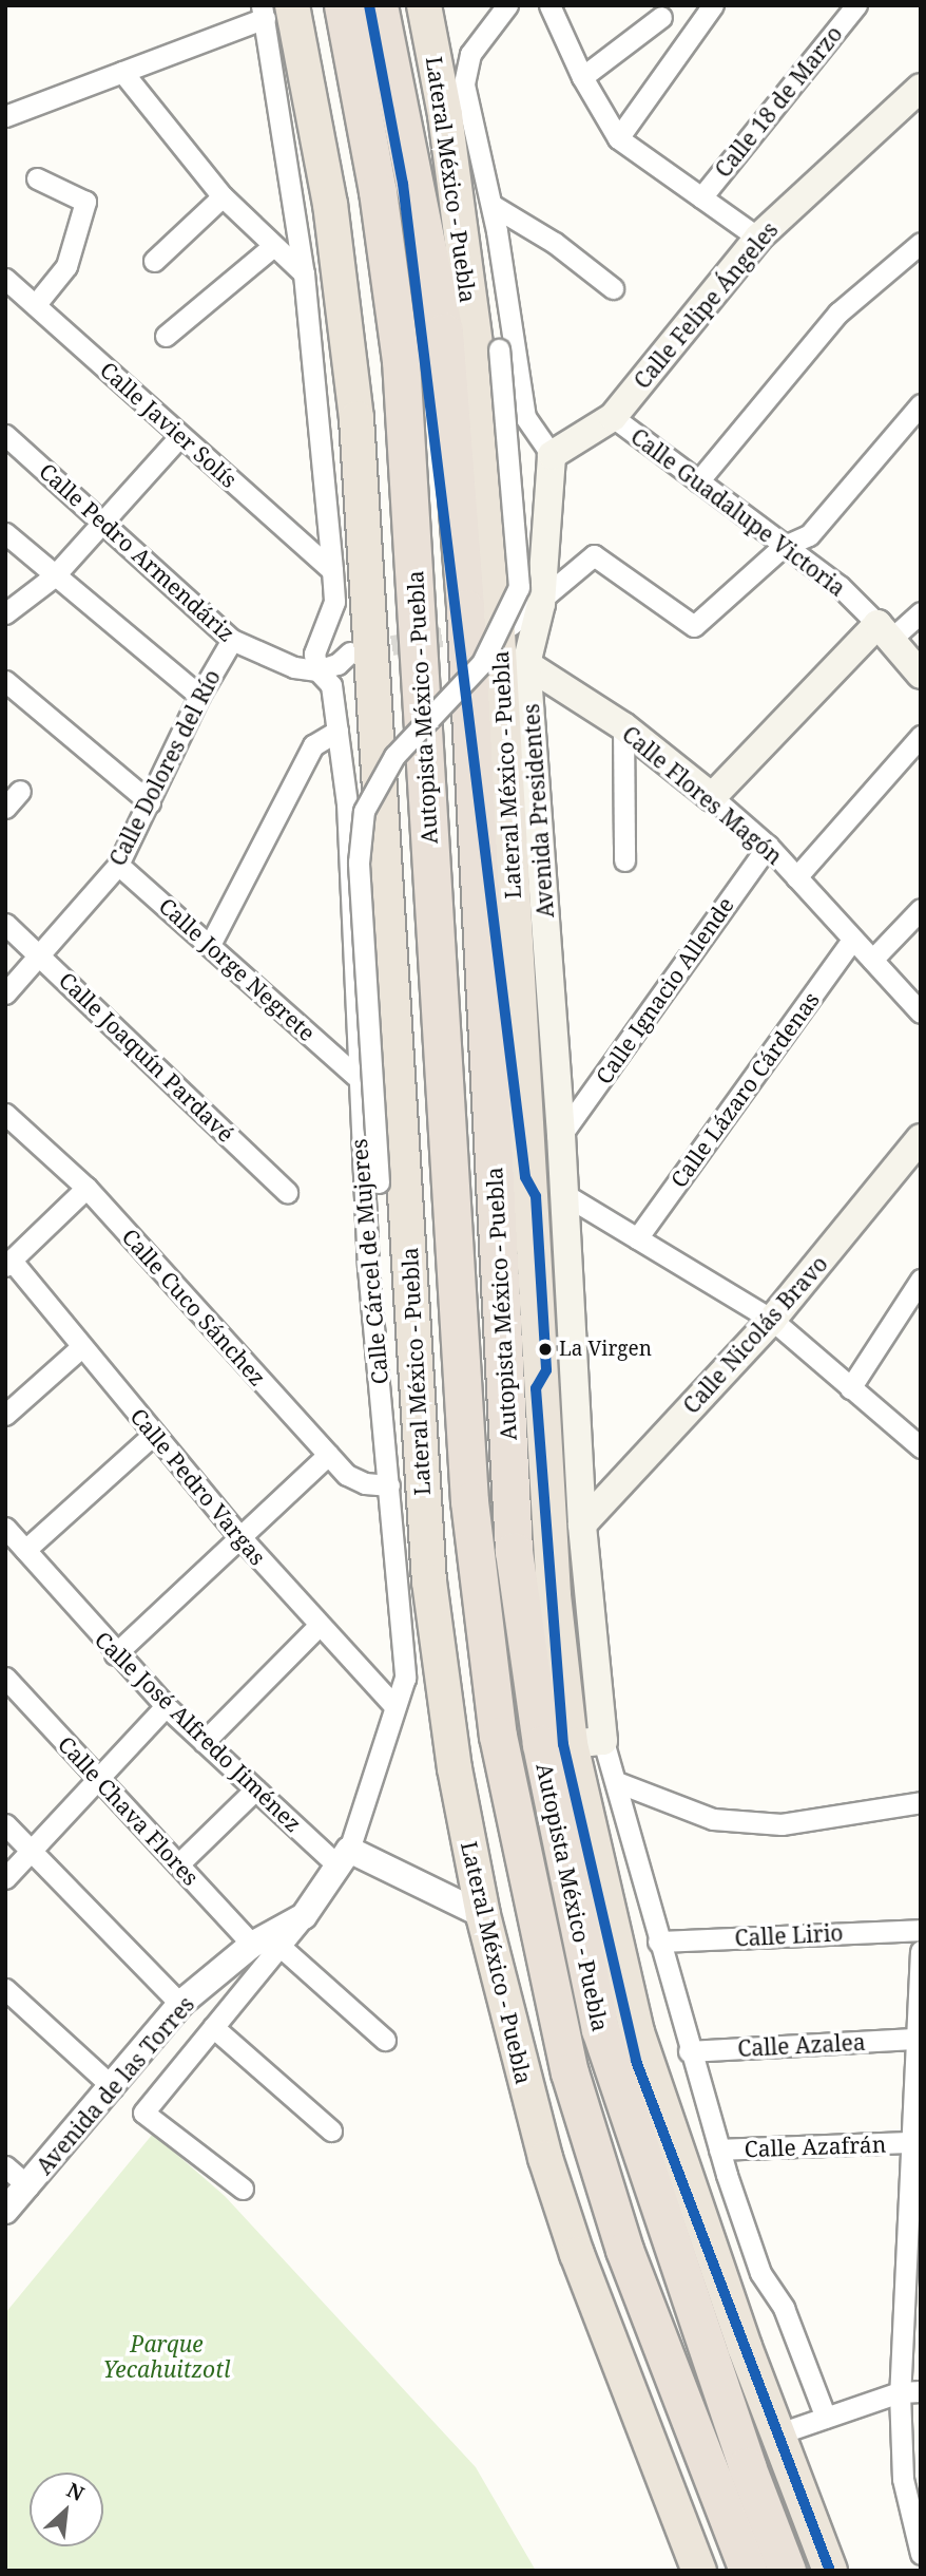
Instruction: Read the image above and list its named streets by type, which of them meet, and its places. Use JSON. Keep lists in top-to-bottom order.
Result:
{
  "streets": {
    "highway": ["Lateral México - Puebla", "Autopista México - Puebla"],
    "main road": [
      "Calle Felipe Ángeles",
      "Calle Guadalupe Victoria",
      "Calle Flores Magón",
      "Avenida Presidentes",
      "Calle Nicolás Bravo"
    ],
    "street": [
      "Calle 18 de Marzo",
      "Calle Javier Solís",
      "Calle Pedro Armendáriz",
      "Calle Dolores del Río",
      "Calle Jorge Negrete",
      "Calle Ignacio Allende",
      "Calle Joaquín Pardavé",
      "Calle Lázaro Cárdenas",
      "Calle Cárcel de Mujeres",
      "Calle Cuco Sánchez",
      "Calle Pedro Vargas",
      "Calle José Alfredo Jiménez",
      "Calle Chava Flores",
      "Calle Lirio",
      "Calle Azalea",
      "Avenida de las Torres",
      "Calle Azafrán"
    ]
  },
  "crossings": [
    ["Lateral México - Puebla", "Avenida Presidentes"],
    ["Calle Felipe Ángeles", "Calle Guadalupe Victoria"],
    ["Calle Felipe Ángeles", "Avenida Presidentes"],
    ["Calle Pedro Armendáriz", "Calle Dolores del Río"],
    ["Calle Pedro Armendáriz", "Calle Cárcel de Mujeres"],
    ["Calle Dolores del Río", "Calle Jorge Negrete"],
    ["Calle Dolores del Río", "Calle Joaquín Pardavé"],
    ["Calle Flores Magón", "Avenida Presidentes"],
    ["Calle Flores Magón", "Calle Ignacio Allende"],
    ["Calle Flores Magón", "Calle Lázaro Cárdenas"],
    ["Avenida Presidentes", "Calle Ignacio Allende"],
    ["Avenida Presidentes", "Calle Nicolás Bravo"],
    ["Calle Jorge Negrete", "Calle Cárcel de Mujeres"],
    ["Calle Cárcel de Mujeres", "Calle Cuco Sánchez"],
    ["Calle Cárcel de Mujeres", "Calle Pedro Vargas"],
    ["Calle Cárcel de Mujeres", "Calle José Alfredo Jiménez"],
    ["Calle Cárcel de Mujeres", "Avenida de las Torres"],
    ["Calle José Alfredo Jiménez", "Avenida de las Torres"],
    ["Calle Chava Flores", "Avenida de las Torres"]
  ],
  "parks": ["Parque Yecahuitzotl"],
  "places": ["La Virgen"],
  "north": "top right"
}
